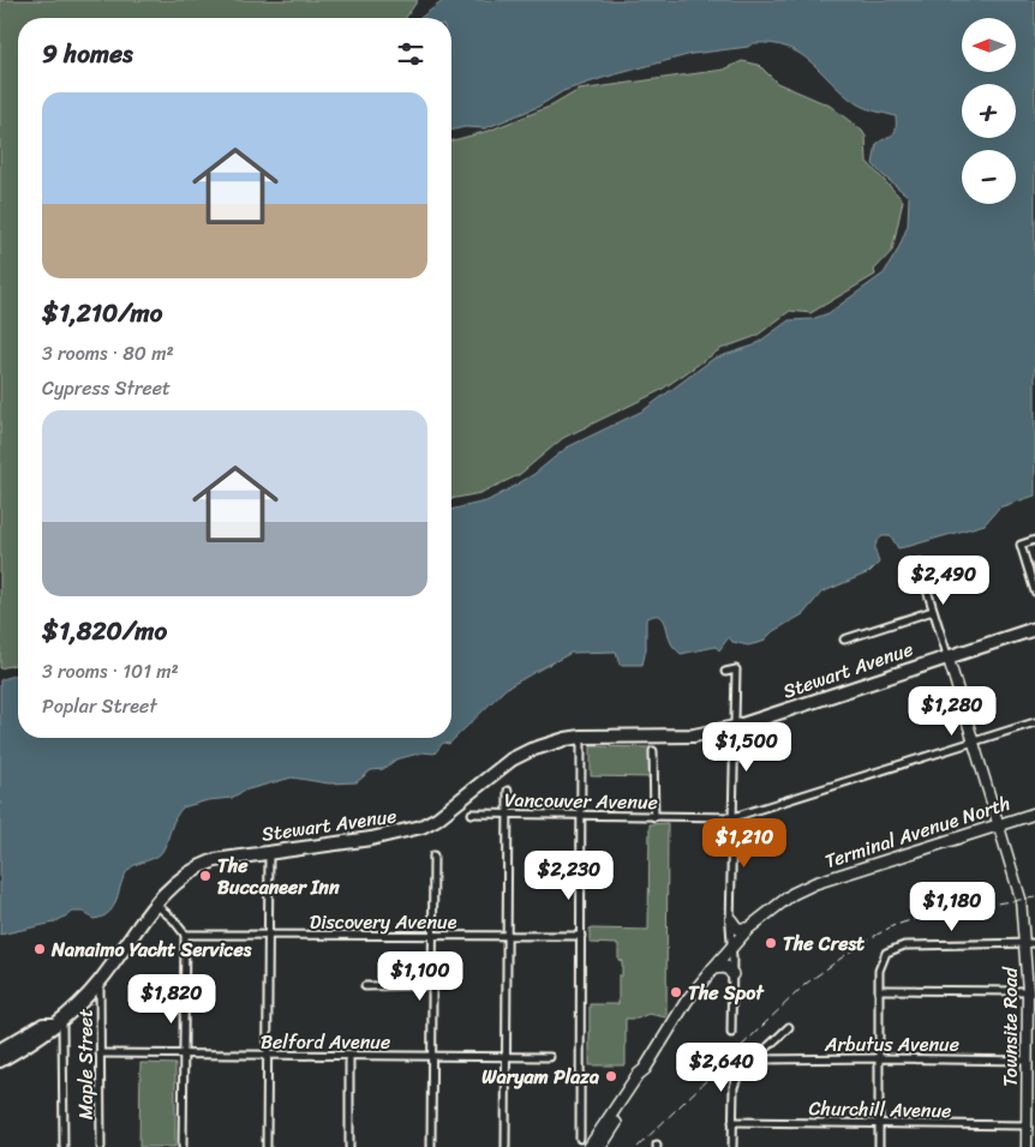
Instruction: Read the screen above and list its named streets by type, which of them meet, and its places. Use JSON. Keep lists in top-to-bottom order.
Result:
{
  "streets": {
    "highway": ["Stewart Avenue"],
    "main road": ["Terminal Avenue North"],
    "street": [
      "Vancouver Avenue",
      "Discovery Avenue",
      "Townsite Road",
      "Belford Avenue",
      "Arbutus Avenue",
      "Maple Street",
      "Churchill Avenue"
    ]
  },
  "crossings": [
    ["Stewart Avenue", "Townsite Road"],
    ["Stewart Avenue", "Maple Street"],
    ["Vancouver Avenue", "Townsite Road"],
    ["Terminal Avenue North", "Townsite Road"],
    ["Townsite Road", "Arbutus Avenue"],
    ["Townsite Road", "Churchill Avenue"],
    ["Belford Avenue", "Maple Street"]
  ],
  "places": [
    "The Buccaneer Inn",
    "The Crest",
    "Nanaimo Yacht Services",
    "The Spot",
    "Waryam Plaza"
  ],
  "north": "left",
  "page": {
    "map_buttons": ["+", "−"],
    "heading": "9 homes",
    "list": [
      {
        "name": "$1,210/mo",
        "note": "3 rooms · 80 m² · Cypress Street"
      },
      {
        "name": "$1,820/mo",
        "note": "3 rooms · 101 m² · Poplar Street"
      }
    ],
    "price": [
      "$2,490",
      "$1,280",
      "$1,500",
      "$1,210",
      "$2,230",
      "$1,180",
      "$1,100",
      "$1,820",
      "$2,640"
    ]
  }
}
